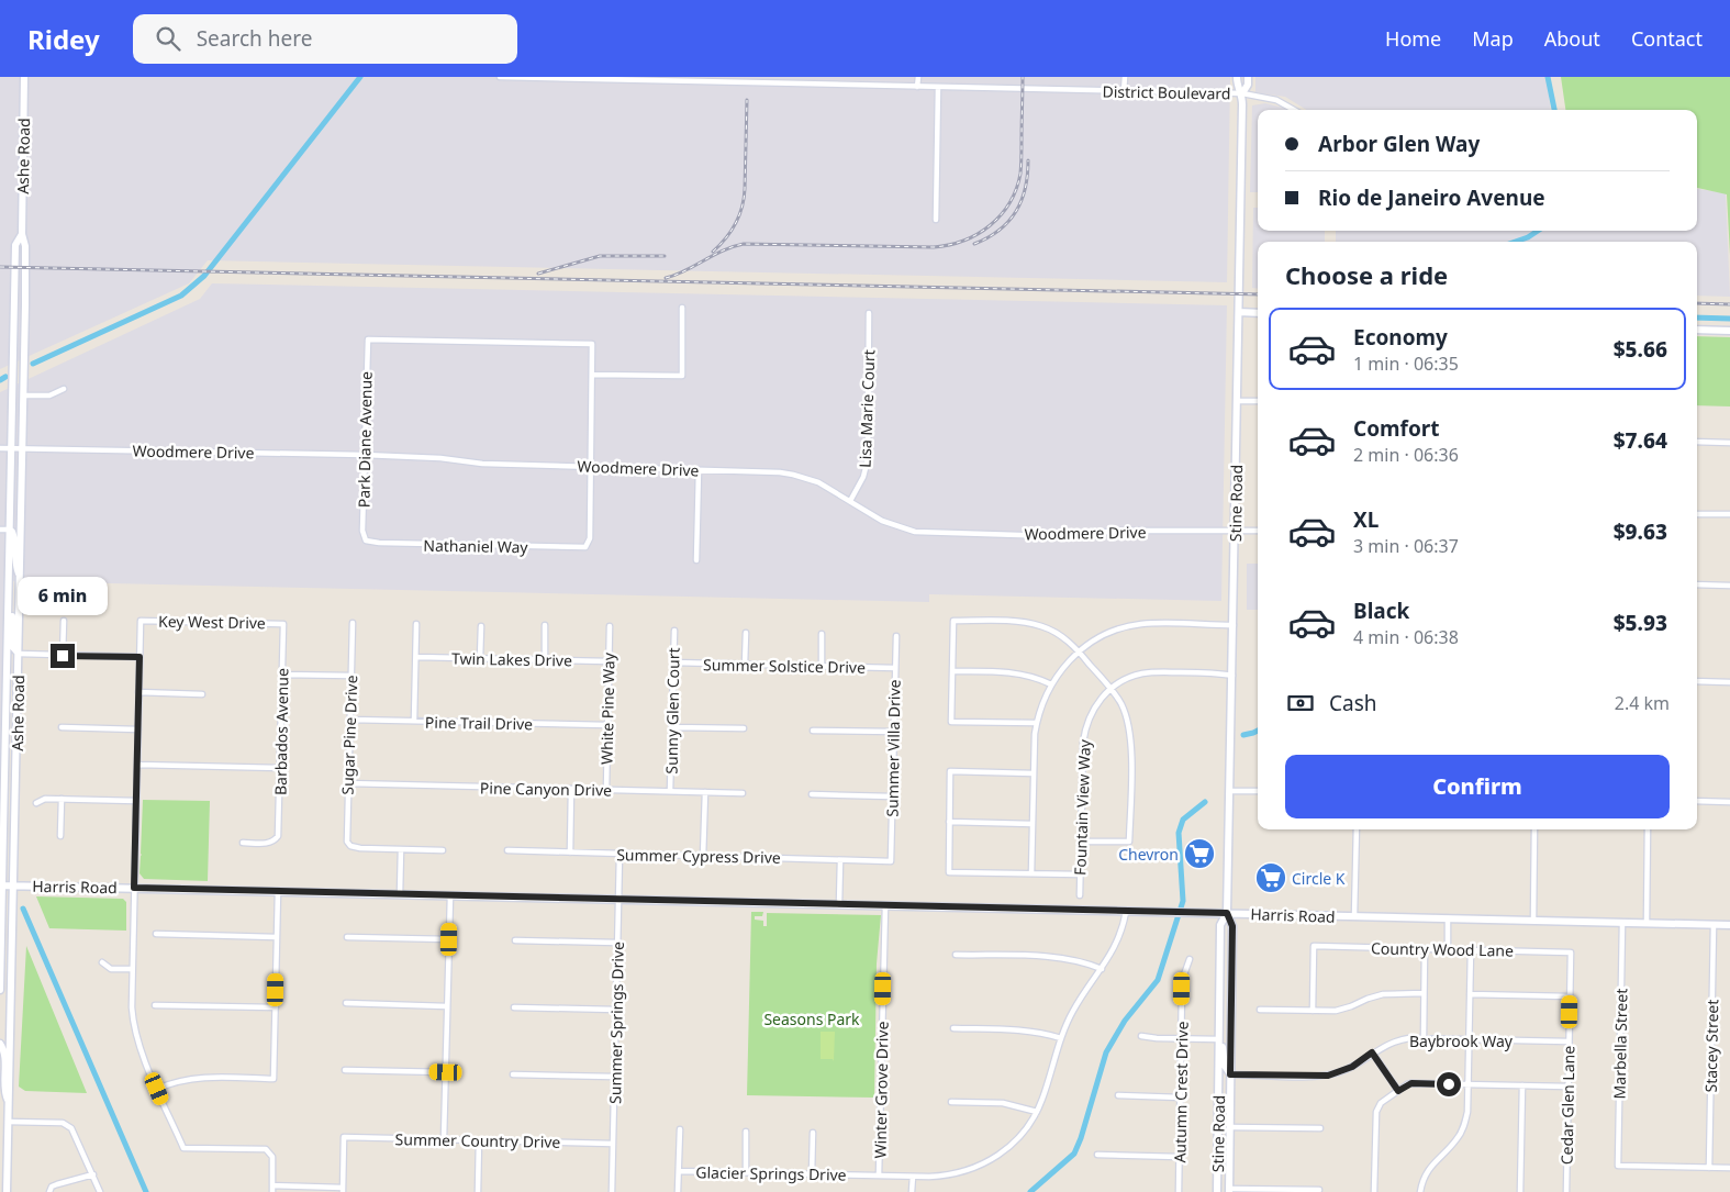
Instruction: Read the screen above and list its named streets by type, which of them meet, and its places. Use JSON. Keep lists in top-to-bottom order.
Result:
{
  "streets": {
    "street": [
      "District Boulevard",
      "Ashe Road",
      "Lisa Marie Court",
      "Park Diane Avenue",
      "Woodmere Drive",
      "Stine Road",
      "Nathaniel Way",
      "Key West Drive",
      "Twin Lakes Drive",
      "Summer Solstice Drive",
      "White Pine Way",
      "Sunny Glen Court",
      "Pine Trail Drive",
      "Barbados Avenue",
      "Sugar Pine Drive",
      "Summer Villa Drive",
      "Pine Canyon Drive",
      "Fountain View Way",
      "Summer Cypress Drive",
      "Harris Road",
      "Country Wood Lane",
      "Summer Springs Drive",
      "Baybrook Way",
      "Marbella Street",
      "Stacey Street",
      "Winter Grove Drive",
      "Autumn Crest Drive",
      "Cedar Glen Lane",
      "Summer Country Drive",
      "Glacier Springs Drive"
    ]
  },
  "crossings": [
    ["District Boulevard", "Stine Road"],
    ["Ashe Road", "Woodmere Drive"],
    ["Ashe Road", "Harris Road"],
    ["Lisa Marie Court", "Woodmere Drive"],
    ["Park Diane Avenue", "Woodmere Drive"],
    ["Park Diane Avenue", "Nathaniel Way"],
    ["Woodmere Drive", "Stine Road"],
    ["Woodmere Drive", "Nathaniel Way"],
    ["Stine Road", "Fountain View Way"],
    ["Stine Road", "Harris Road"],
    ["Stine Road", "Baybrook Way"],
    ["Key West Drive", "Barbados Avenue"],
    ["Twin Lakes Drive", "White Pine Way"],
    ["Summer Solstice Drive", "Sunny Glen Court"],
    ["Summer Solstice Drive", "Summer Villa Drive"],
    ["White Pine Way", "Pine Trail Drive"],
    ["White Pine Way", "Pine Canyon Drive"],
    ["Sunny Glen Court", "Pine Canyon Drive"],
    ["Pine Trail Drive", "Sugar Pine Drive"],
    ["Sugar Pine Drive", "Pine Canyon Drive"],
    ["Summer Villa Drive", "Summer Cypress Drive"],
    ["Summer Cypress Drive", "Summer Springs Drive"],
    ["Harris Road", "Summer Springs Drive"],
    ["Harris Road", "Marbella Street"],
    ["Harris Road", "Stacey Street"],
    ["Harris Road", "Winter Grove Drive"],
    ["Harris Road", "Glacier Springs Drive"],
    ["Country Wood Lane", "Cedar Glen Lane"],
    ["Summer Springs Drive", "Summer Country Drive"],
    ["Baybrook Way", "Cedar Glen Lane"],
    ["Marbella Street", "Stacey Street"],
    ["Winter Grove Drive", "Glacier Springs Drive"]
  ],
  "parks": ["Seasons Park"],
  "places": {
    "supermarket": ["Chevron", "Circle K"]
  },
  "page": {
    "header": "Ridey",
    "search": "Search here",
    "nav": [
      "Home",
      "Map",
      "About",
      "Contact"
    ],
    "banner": ["Arbor Glen Way", "Rio de Janeiro Avenue"],
    "heading": "Choose a ride",
    "list": [
      {
        "name": "Economy",
        "note": "1 min · 06:35",
        "value": "$5.66"
      },
      {
        "name": "Comfort",
        "note": "2 min · 06:36",
        "value": "$7.64"
      },
      {
        "name": "XL",
        "note": "3 min · 06:37",
        "value": "$9.63"
      },
      {
        "name": "Black",
        "note": "4 min · 06:38",
        "value": "$5.93"
      }
    ],
    "bubble": "6 min",
    "pay": ["Cash", "2.4 km"],
    "buttons": "Confirm"
  }
}
